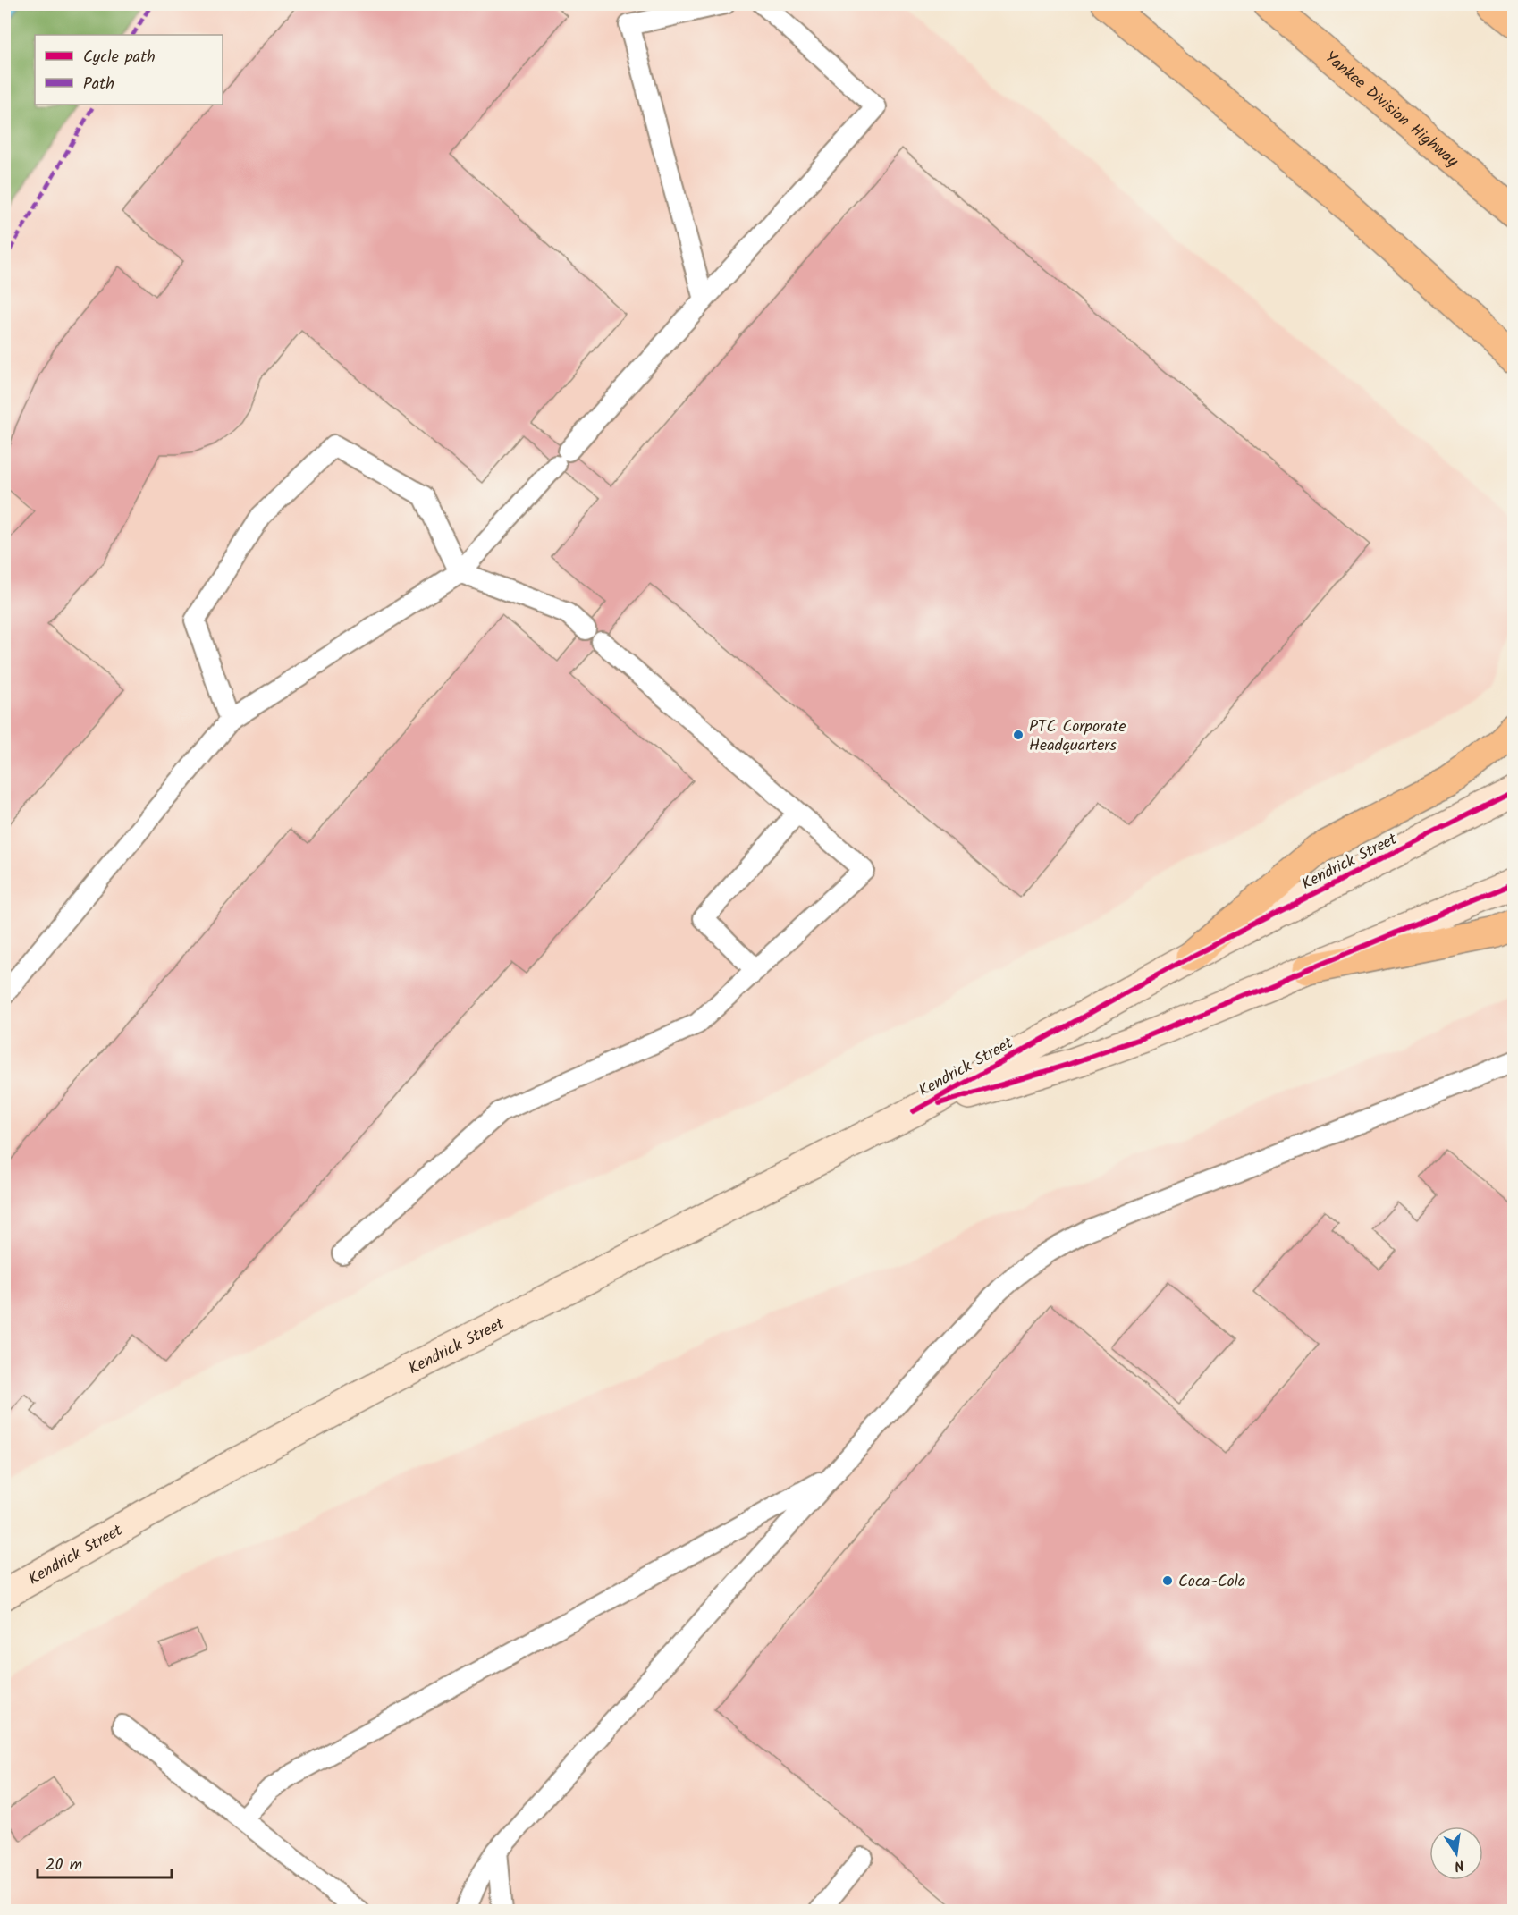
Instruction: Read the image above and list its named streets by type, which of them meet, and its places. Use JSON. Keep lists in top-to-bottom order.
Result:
{
  "streets": {
    "highway": ["Yankee Division Highway"],
    "main road": ["Kendrick Street"]
  },
  "places": ["PTC Corporate Headquarters", "Coca-Cola"],
  "legend": ["Cycle path", "Path"],
  "scale_bar": "20 m",
  "north": "bottom"
}
